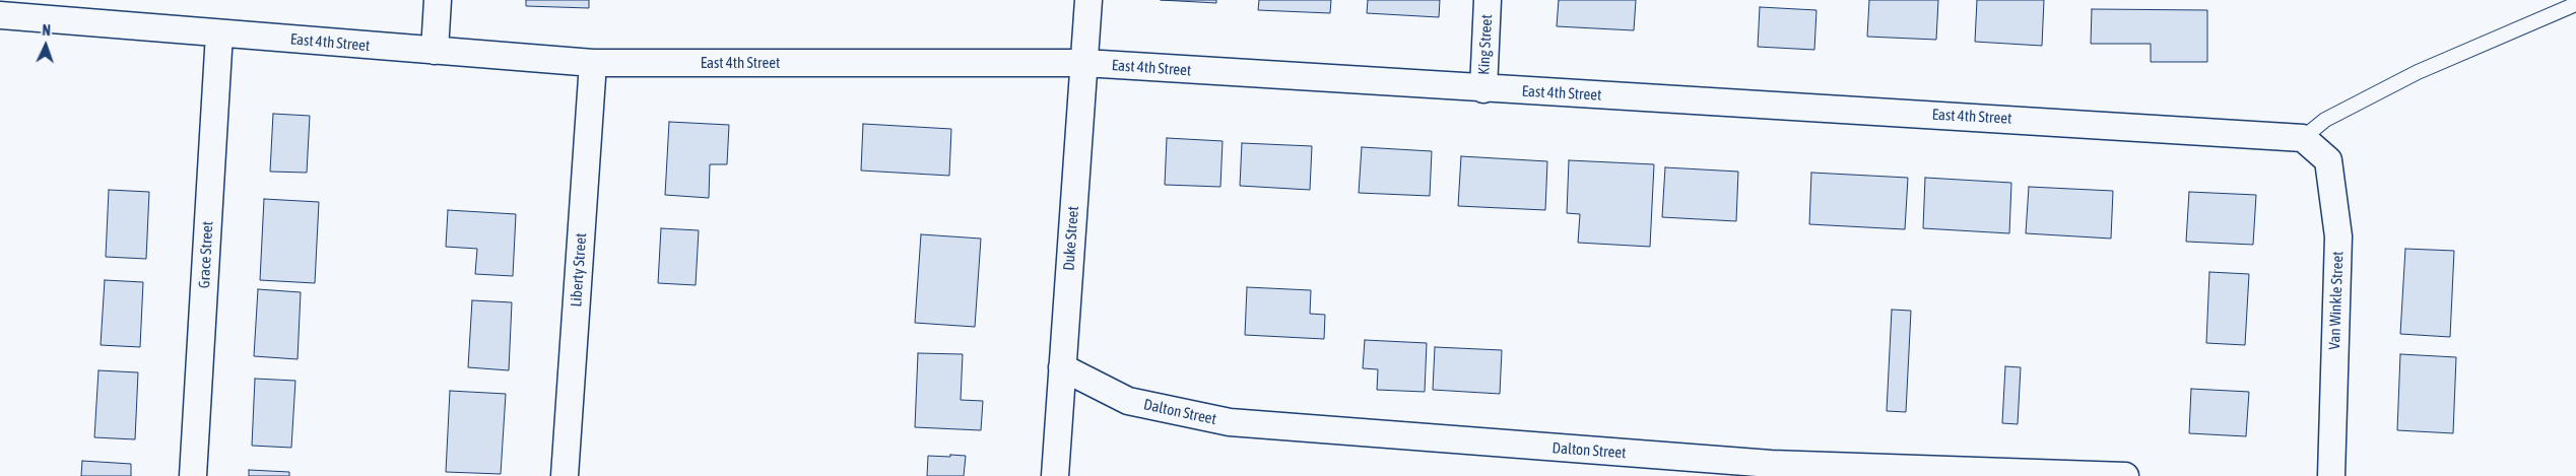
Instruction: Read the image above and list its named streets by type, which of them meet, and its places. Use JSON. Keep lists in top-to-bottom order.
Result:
{
  "streets": {
    "street": [
      "East 4th Street",
      "King Street",
      "Duke Street",
      "Grace Street",
      "Liberty Street",
      "Van Winkle Street",
      "Dalton Street"
    ]
  },
  "crossings": [
    ["East 4th Street", "King Street"],
    ["East 4th Street", "Duke Street"],
    ["East 4th Street", "Grace Street"],
    ["East 4th Street", "Liberty Street"],
    ["East 4th Street", "Van Winkle Street"],
    ["Duke Street", "Dalton Street"]
  ],
  "north": "top"
}
